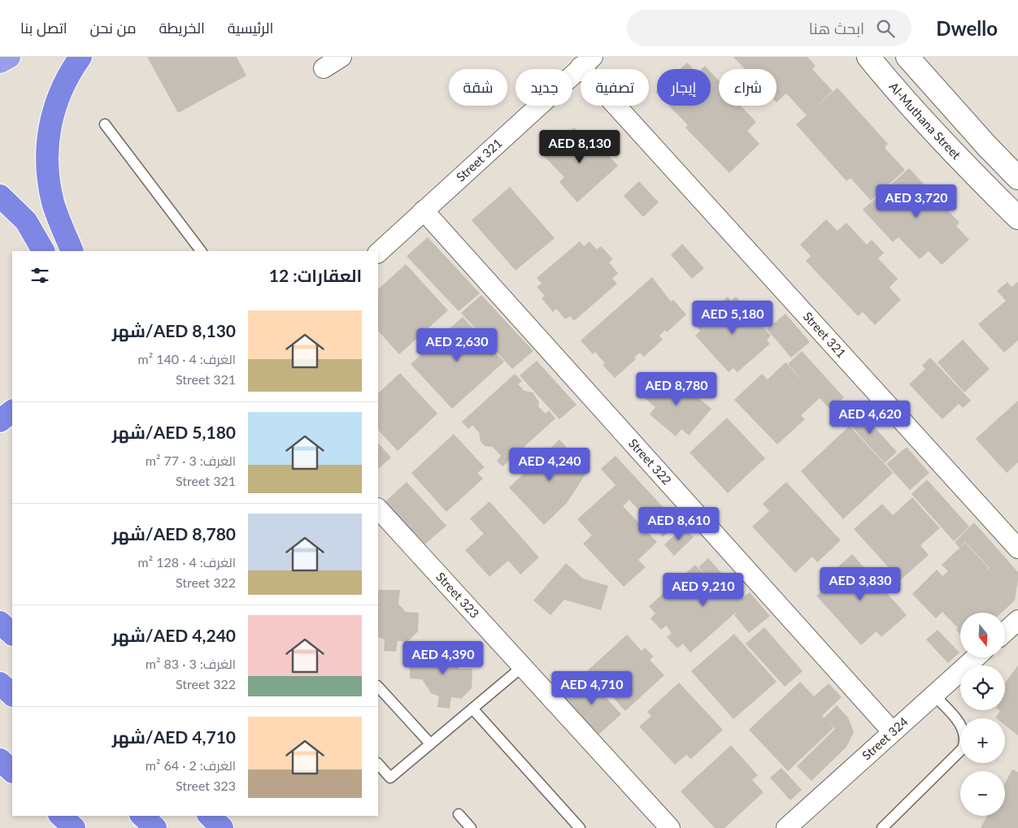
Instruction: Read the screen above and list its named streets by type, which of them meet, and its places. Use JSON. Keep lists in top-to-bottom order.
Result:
{
  "streets": {
    "street": [
      "Al-Muthana Street",
      "Street 321",
      "Street 322",
      "Street 323",
      "Street 324"
    ]
  },
  "crossings": [
    ["Street 321", "Street 322"],
    ["Street 322", "Street 324"]
  ],
  "north": "bottom",
  "page": {
    "header": "Dwello",
    "search": "ابحث هنا",
    "nav": [
      "الرئيسية",
      "الخريطة",
      "من نحن",
      "اتصل بنا"
    ],
    "chip": [
      "شراء",
      "إيجار",
      "تصفية",
      "جديد",
      "شقة"
    ],
    "price": [
      "AED 8,130",
      "AED 3,720",
      "AED 5,180",
      "AED 2,630",
      "AED 8,780",
      "AED 4,620",
      "AED 4,240",
      "AED 8,610",
      "AED 3,830",
      "AED 9,210",
      "AED 4,390",
      "AED 4,710"
    ],
    "heading": "العقارات: 12",
    "list": [
      {
        "name": "AED 8,130/شهر",
        "note": "الغرف: 4 · 140 m² · Street 321"
      },
      {
        "name": "AED 5,180/شهر",
        "note": "الغرف: 3 · 77 m² · Street 321"
      },
      {
        "name": "AED 8,780/شهر",
        "note": "الغرف: 4 · 128 m² · Street 322"
      },
      {
        "name": "AED 4,240/شهر",
        "note": "الغرف: 3 · 83 m² · Street 322"
      },
      {
        "name": "AED 4,710/شهر",
        "note": "الغرف: 2 · 64 m² · Street 323"
      }
    ],
    "map_buttons": ["+", "−"]
  }
}
